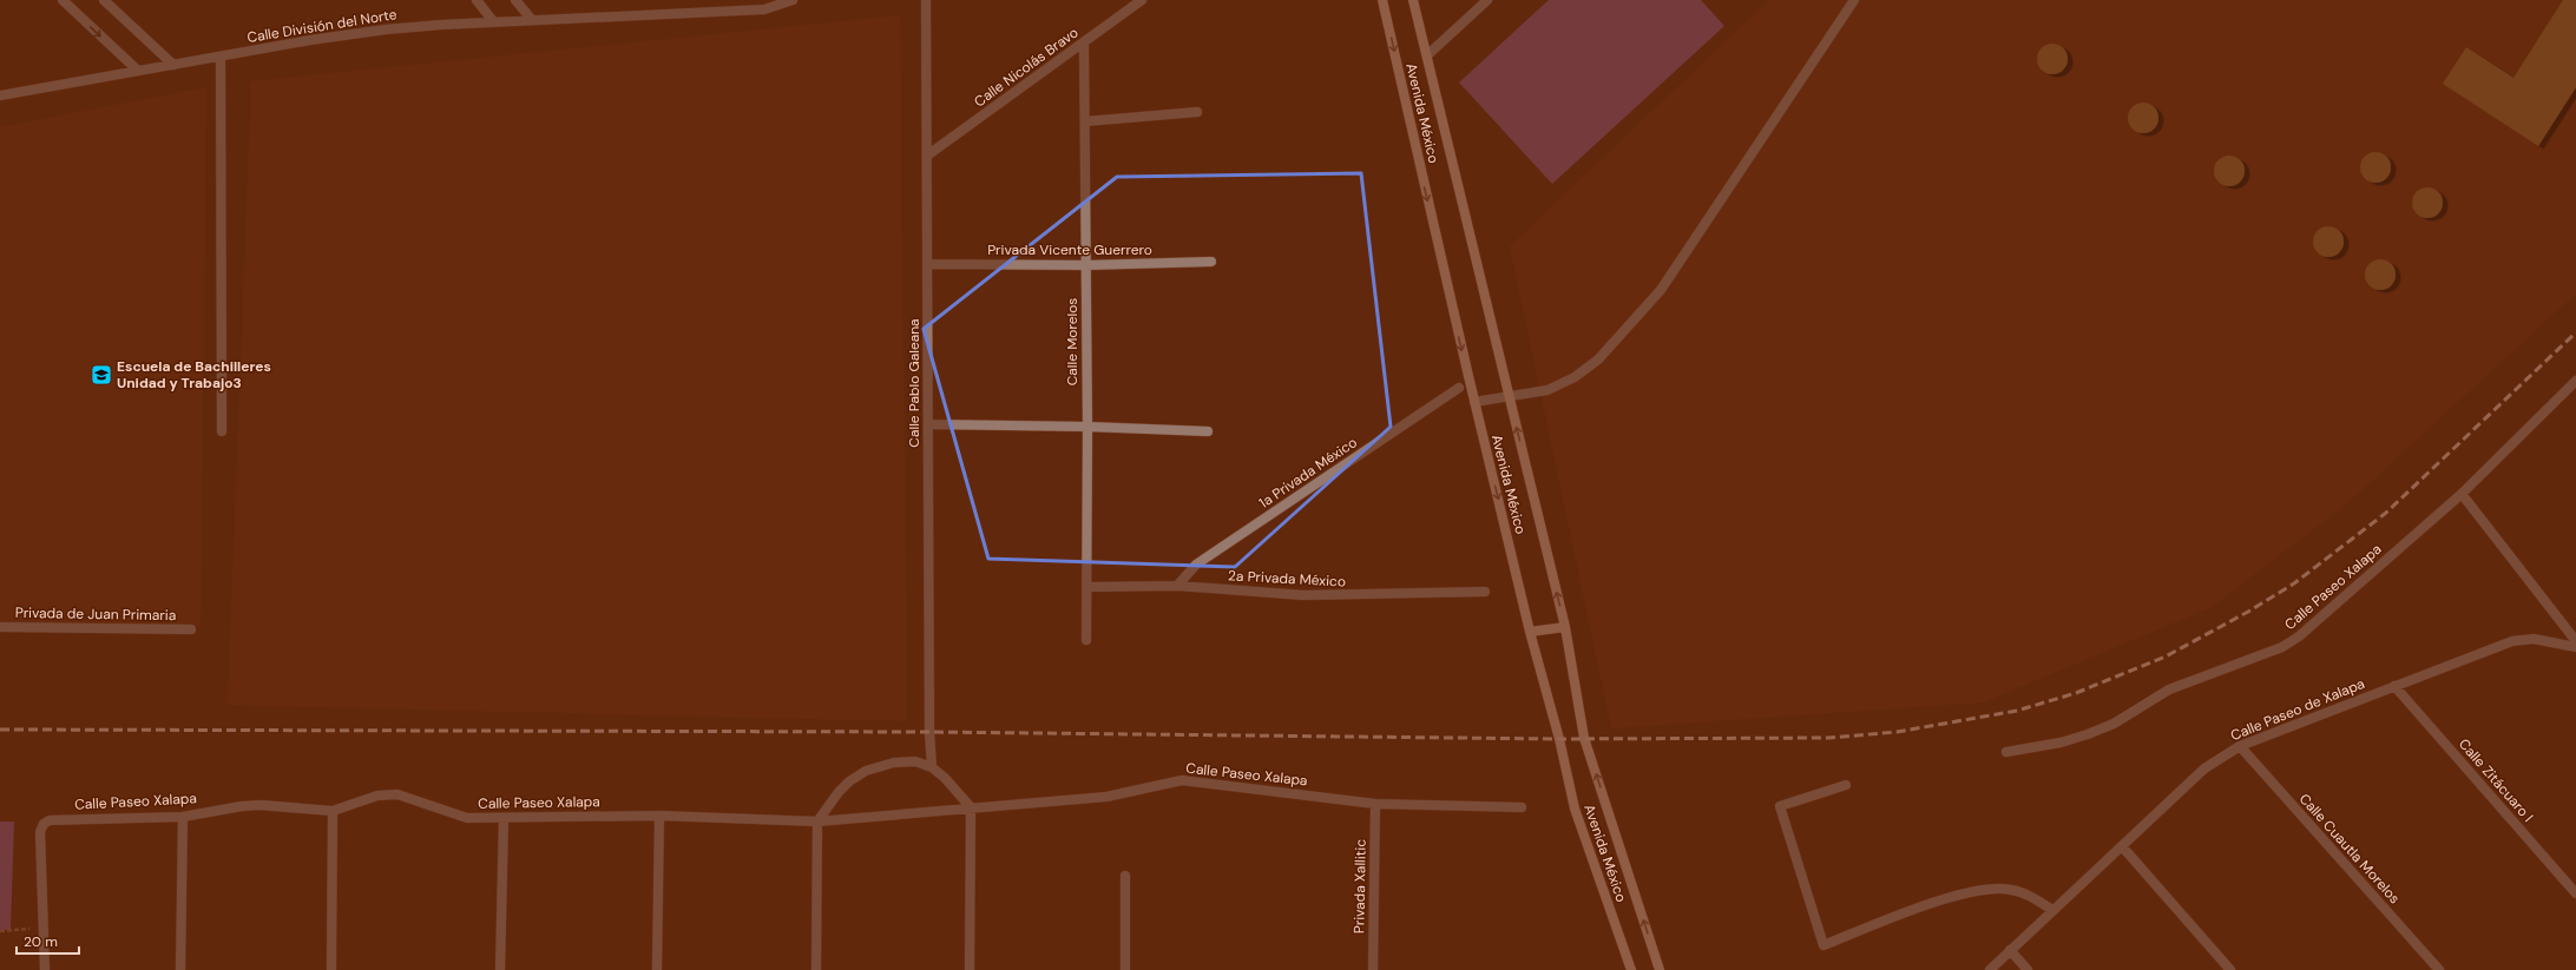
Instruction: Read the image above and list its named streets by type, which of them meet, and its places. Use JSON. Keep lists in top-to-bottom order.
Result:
{
  "streets": {
    "main road": ["Avenida México"],
    "street": [
      "Calle División del Norte",
      "Calle Nicolás Bravo",
      "Privada Vicente Guerrero",
      "Calle Morelos",
      "Calle Pablo Galeana",
      "1a Privada México",
      "2a Privada México",
      "Calle Paseo Xalapa",
      "Privada de Juan Primaria",
      "Calle Paseo de Xalapa",
      "Calle Zitácuaro I",
      "Calle Cuautla Morelos",
      "Privada Xallitic"
    ]
  },
  "crossings": [
    ["Calle Nicolás Bravo", "Calle Morelos"],
    ["Calle Nicolás Bravo", "Calle Pablo Galeana"],
    ["Privada Vicente Guerrero", "Calle Morelos"],
    ["Privada Vicente Guerrero", "Calle Pablo Galeana"],
    ["Calle Morelos", "2a Privada México"],
    ["1a Privada México", "2a Privada México"],
    ["Calle Paseo Xalapa", "Privada Xallitic"],
    ["Calle Paseo de Xalapa", "Calle Zitácuaro I"],
    ["Calle Paseo de Xalapa", "Calle Cuautla Morelos"]
  ],
  "places": {
    "school or university": ["Escuela de Bachilleres Unidad y Trabajo3"]
  },
  "scale_bar": "20 m"
}
